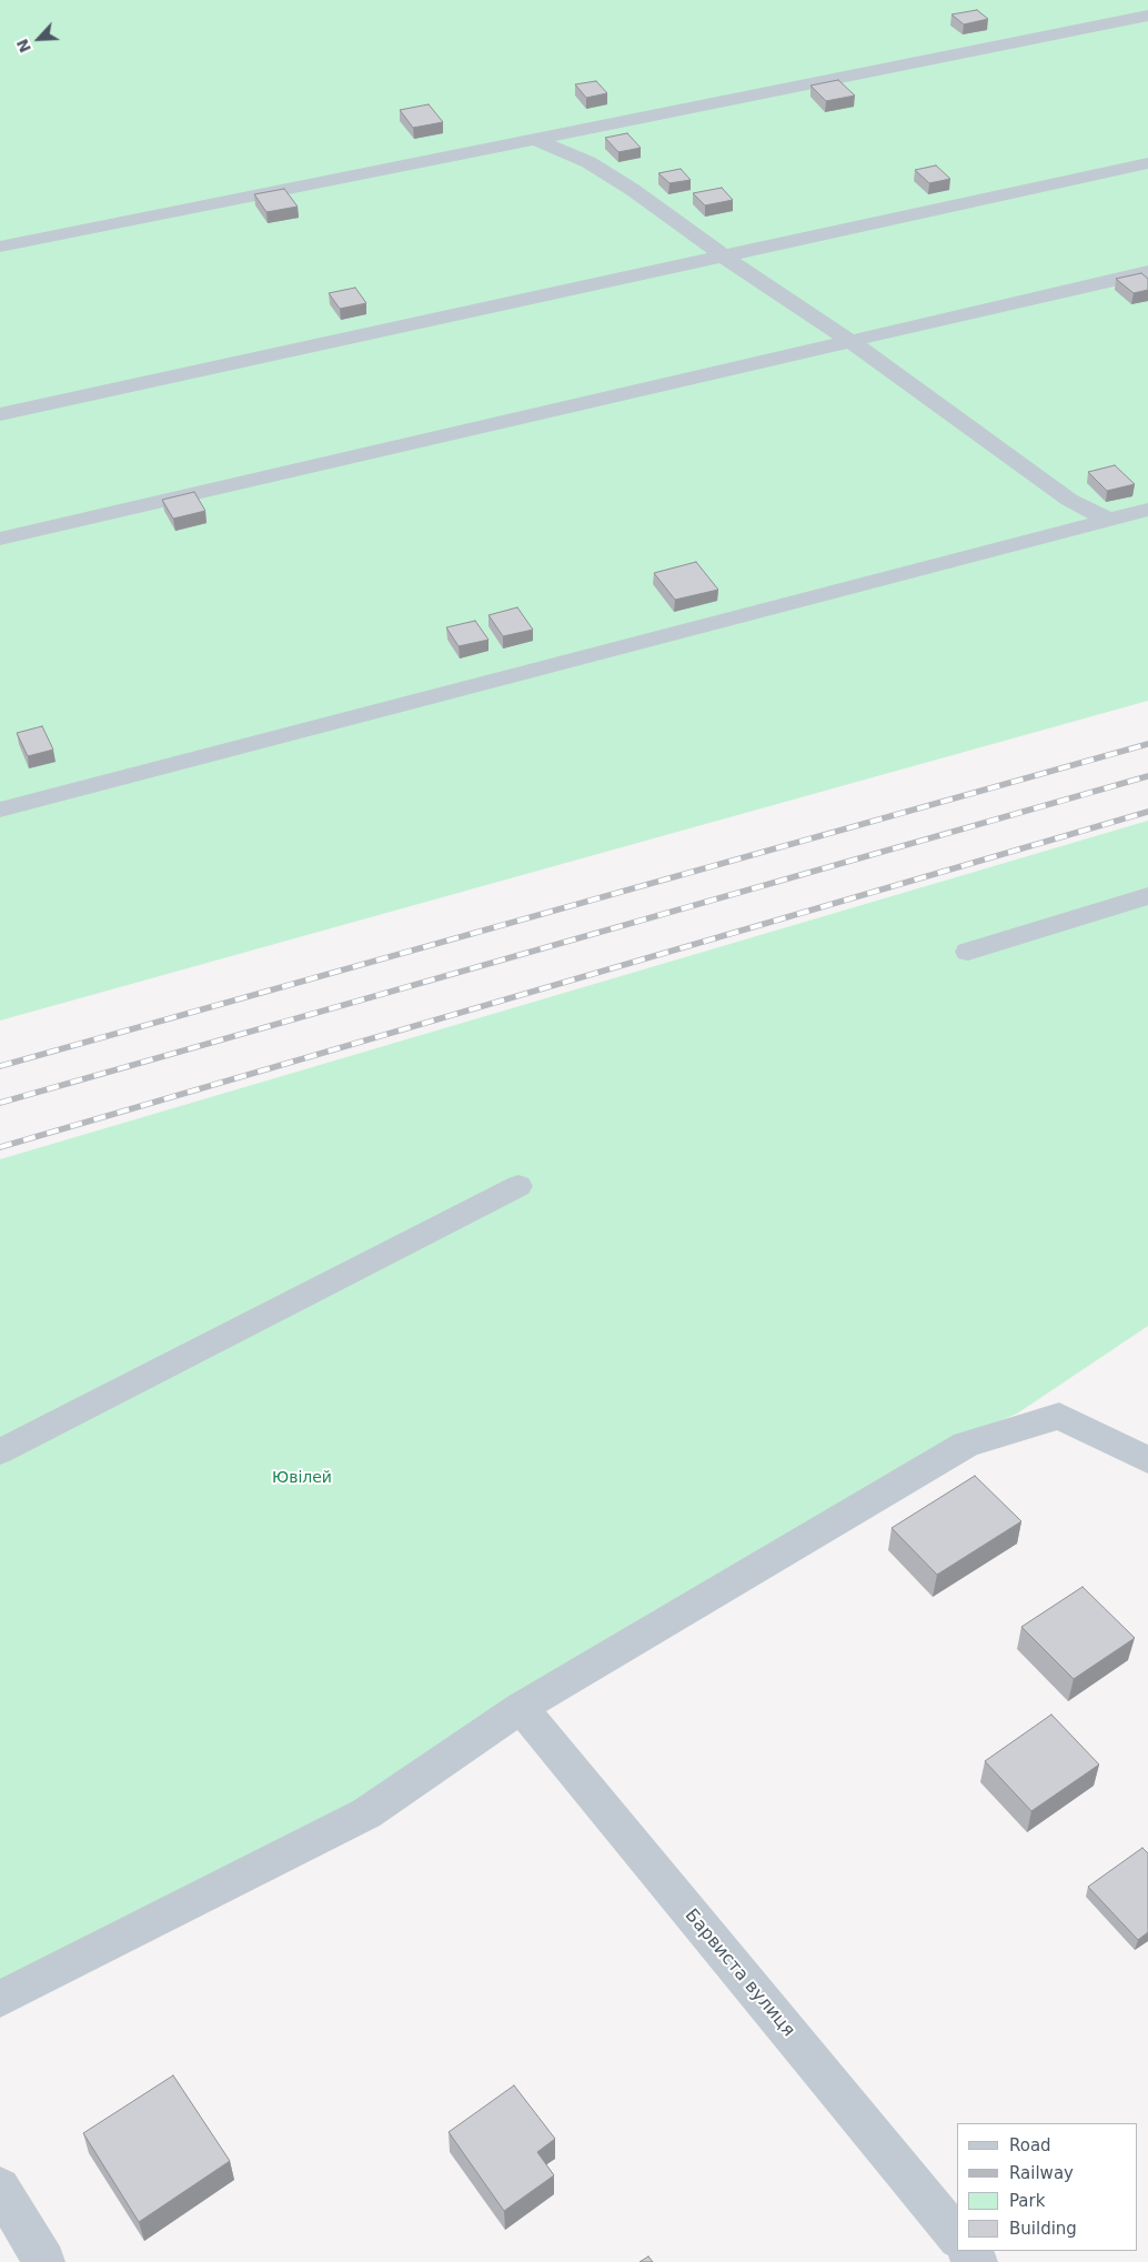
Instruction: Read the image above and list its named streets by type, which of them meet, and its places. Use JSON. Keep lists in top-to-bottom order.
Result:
{
  "streets": {
    "street": ["Барвиста вулиця"]
  },
  "parks": ["Ювілей"],
  "legend": [
    "Road",
    "Railway",
    "Park",
    "Building"
  ],
  "north": "bottom left"
}
